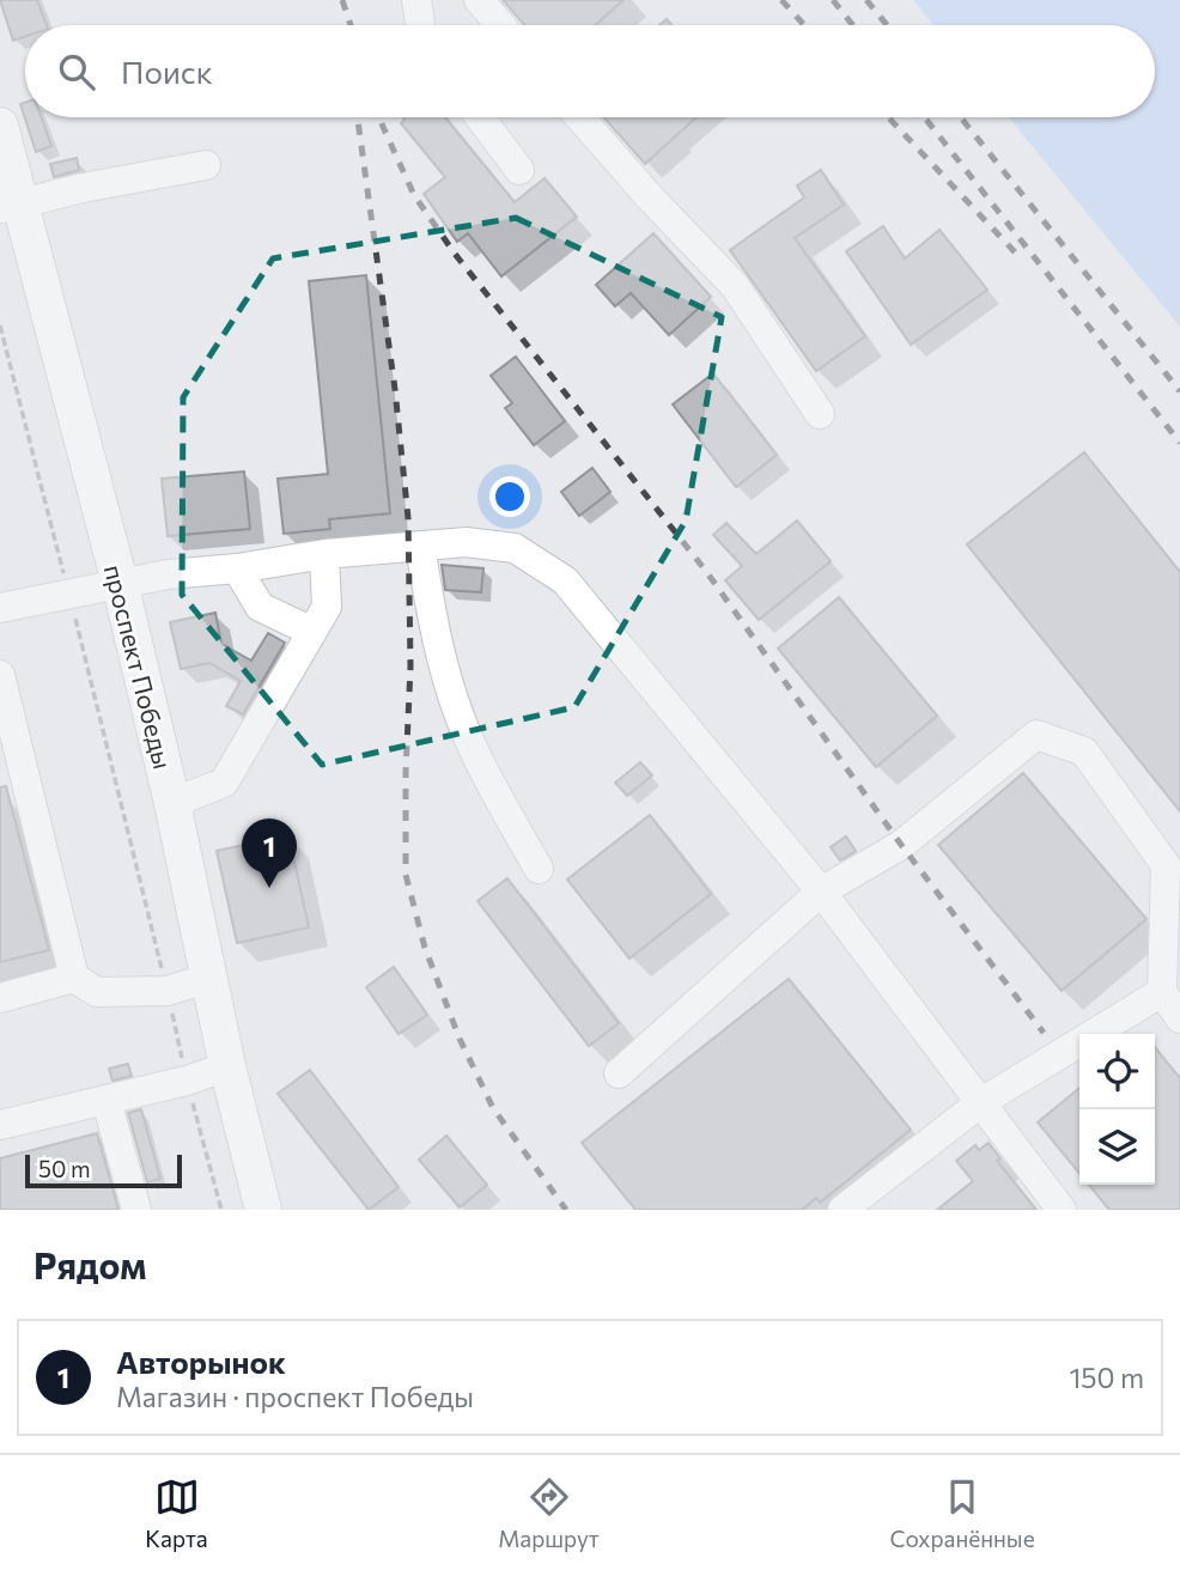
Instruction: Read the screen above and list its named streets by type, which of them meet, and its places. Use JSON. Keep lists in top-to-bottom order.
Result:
{
  "streets": {
    "main road": ["проспект Победы"]
  },
  "scale_bar": "50 m",
  "page": {
    "search": "Поиск",
    "pins": "1",
    "scale": "50 m",
    "heading": "Рядом",
    "list": [
      {
        "mark": "1",
        "name": "Авторынок",
        "note": "Магазин · проспект Победы",
        "value": "150 m"
      }
    ],
    "nav": ["Карта", "Маршрут", "Сохранённые"]
  }
}
